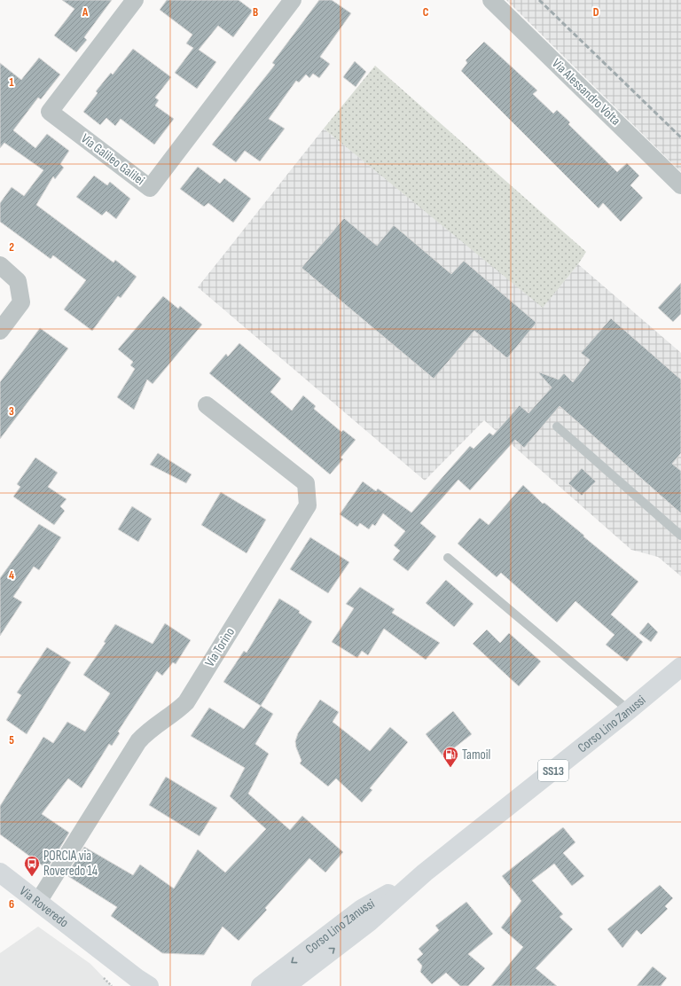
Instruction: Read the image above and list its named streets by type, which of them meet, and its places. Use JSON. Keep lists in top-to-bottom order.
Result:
{
  "streets": {
    "main road": ["Corso Lino Zanussi", "SS13", "Via Roveredo"],
    "street": ["Via Alessandro Volta", "Via Galileo Galilei", "Via Torino"]
  },
  "crossings": [
    ["Via Torino", "Via Roveredo"]
  ],
  "places": {
    "fuel station": ["Tamoil"],
    "bus stop": ["PORCIA via Roveredo 14"]
  },
  "grid": {
    "columns": [
      "A",
      "B",
      "C",
      "D"
    ],
    "rows": [
      "1",
      "2",
      "3",
      "4",
      "5",
      "6"
    ]
  }
}
